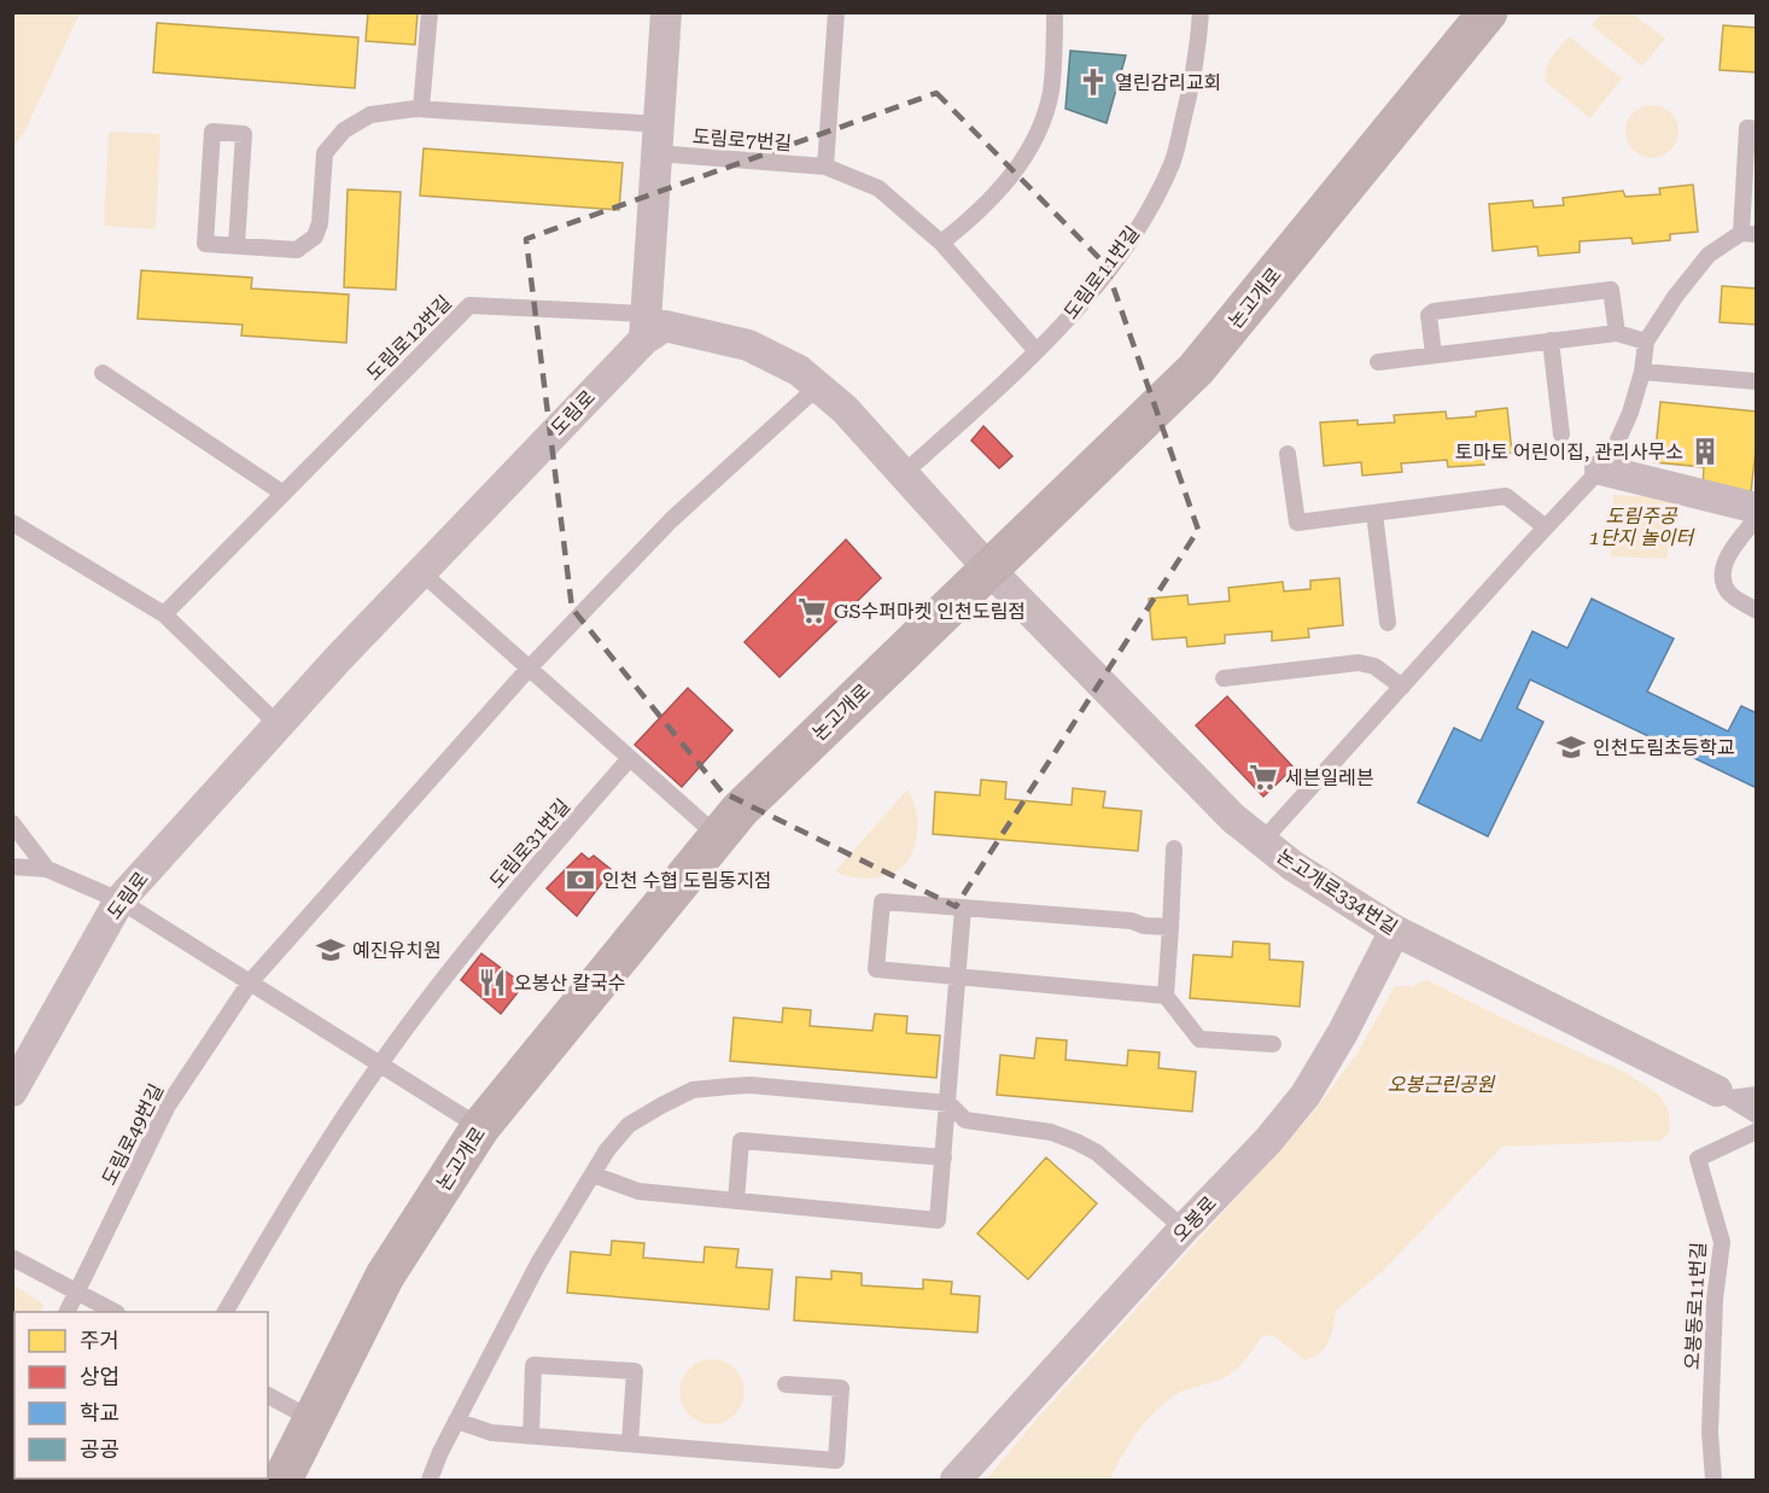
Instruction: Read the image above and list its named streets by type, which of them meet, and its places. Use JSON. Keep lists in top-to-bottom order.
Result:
{
  "streets": {
    "main road": ["논고개로"],
    "street": ["도림로", "논고개로334번길", "오봉로"],
    "lane": [
      "도림로7번길",
      "도림로11번길",
      "도림로12번길",
      "도림로31번길",
      "도림로49번길",
      "오봉동로11번길"
    ]
  },
  "crossings": [
    ["도림로7번길", "도림로11번길"],
    ["논고개로", "논고개로334번길"],
    ["도림로12번길", "도림로"],
    ["논고개로334번길", "오봉로"]
  ],
  "parks": ["도림주공 1단지 놀이터", "오봉근린공원"],
  "places": {
    "church": ["열린감리교회"],
    "building": ["토마토 어린이집, 관리사무소"],
    "supermarket": ["GS수퍼마켓 인천도림점", "세븐일레븐"],
    "school or university": ["인천도림초등학교", "예진유치원"],
    "bank": ["인천 수협 도림동지점"],
    "restaurant": ["오봉산 칼국수"]
  },
  "legend": [
    "주거",
    "상업",
    "학교",
    "공공"
  ]
}
